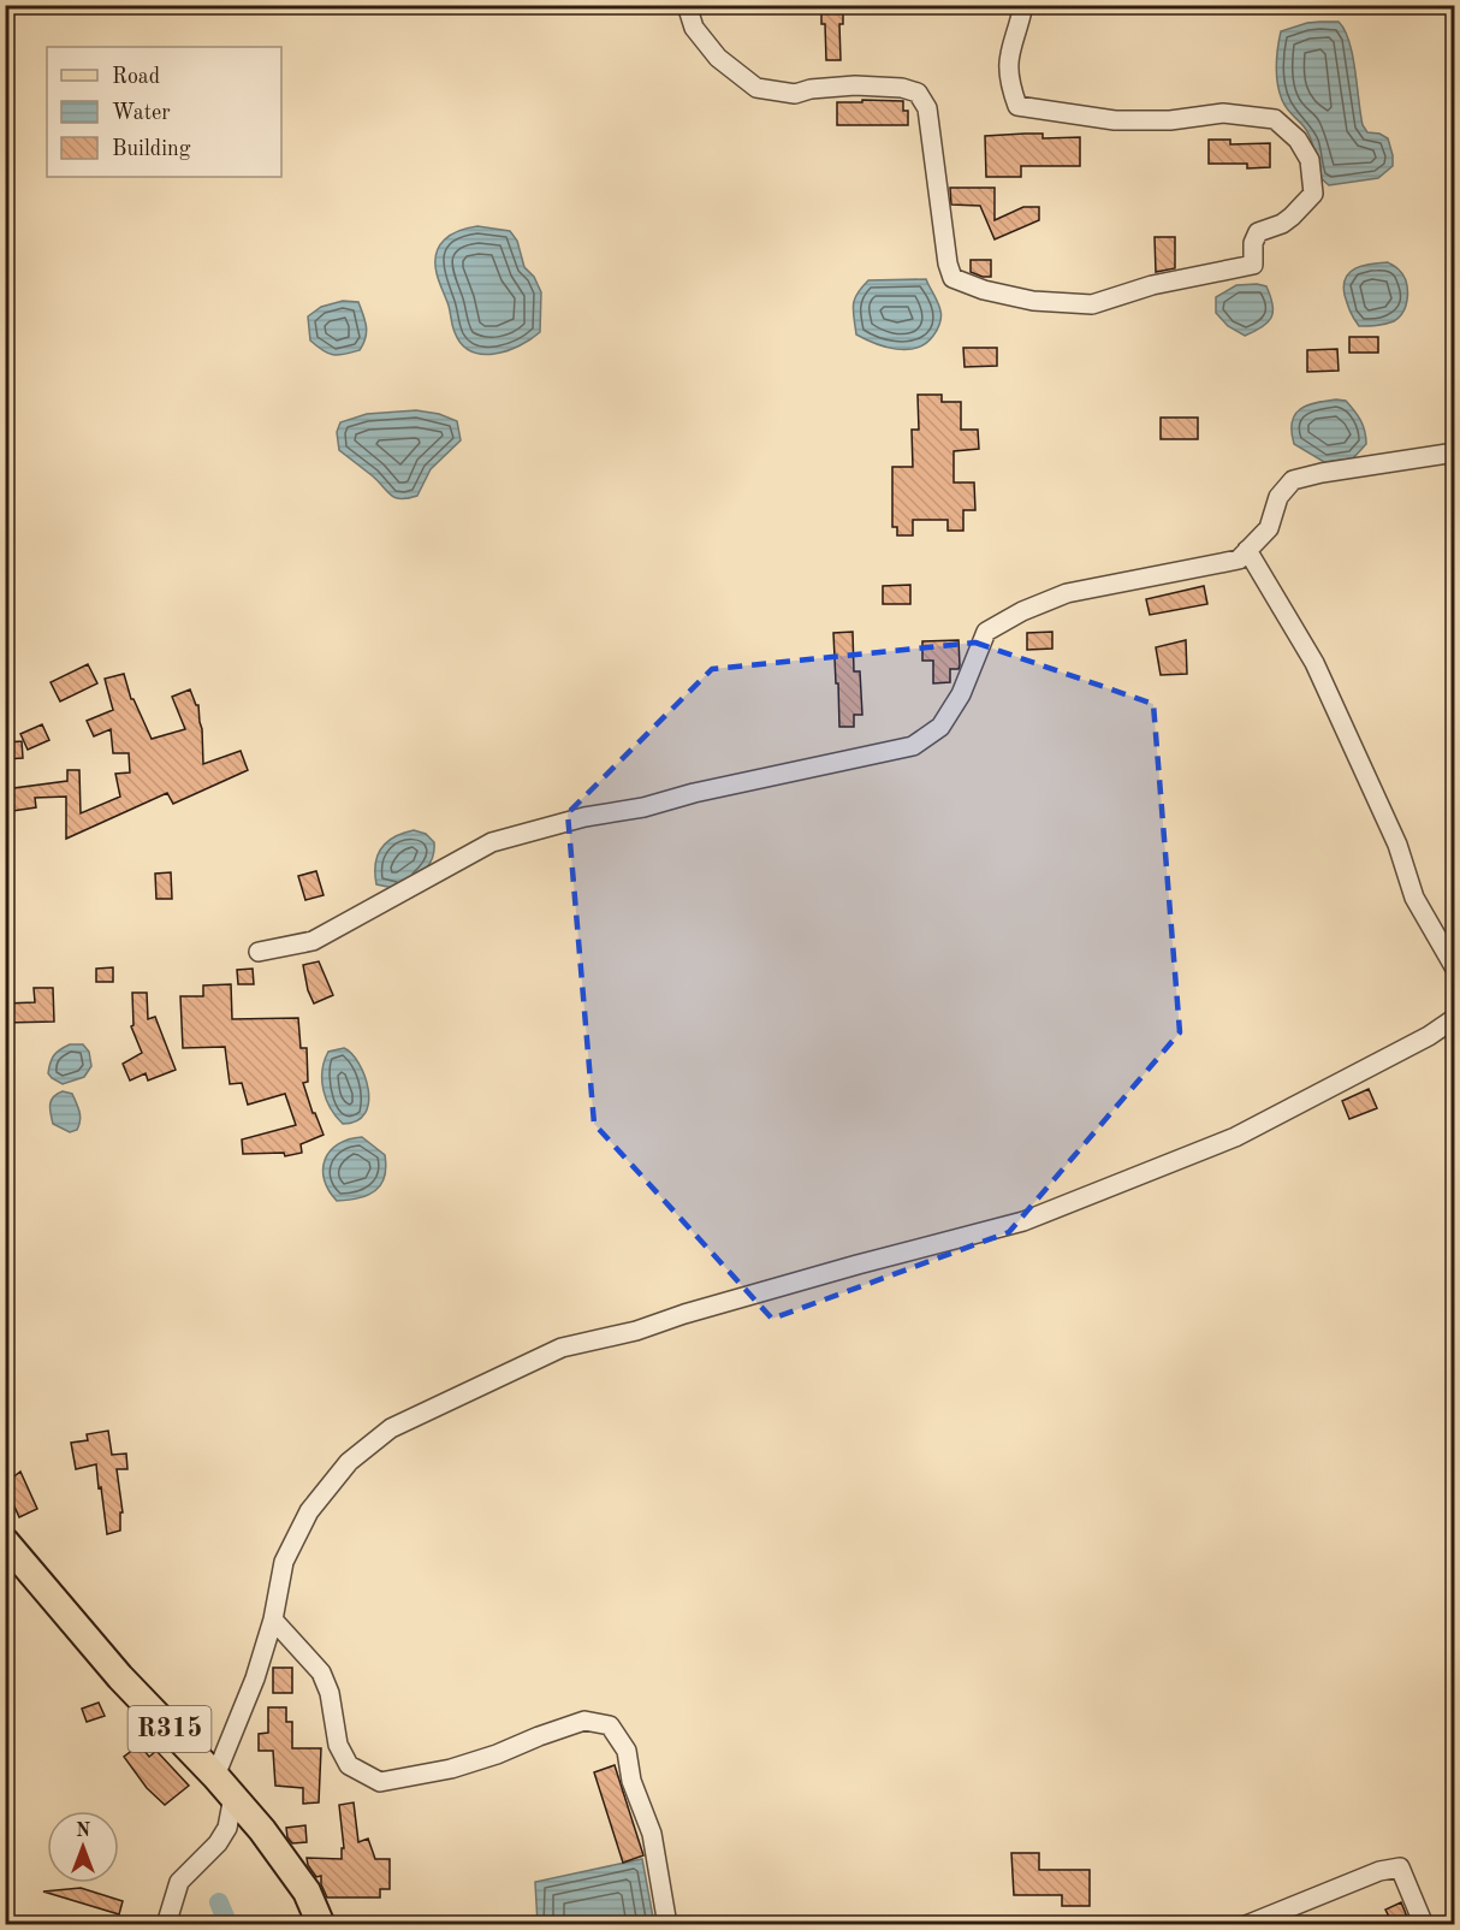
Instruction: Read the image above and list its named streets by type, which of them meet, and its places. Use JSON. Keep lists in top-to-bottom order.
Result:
{
  "streets": {
    "main road": ["R315"]
  },
  "legend": ["Road", "Water", "Building"],
  "north": "top"
}
